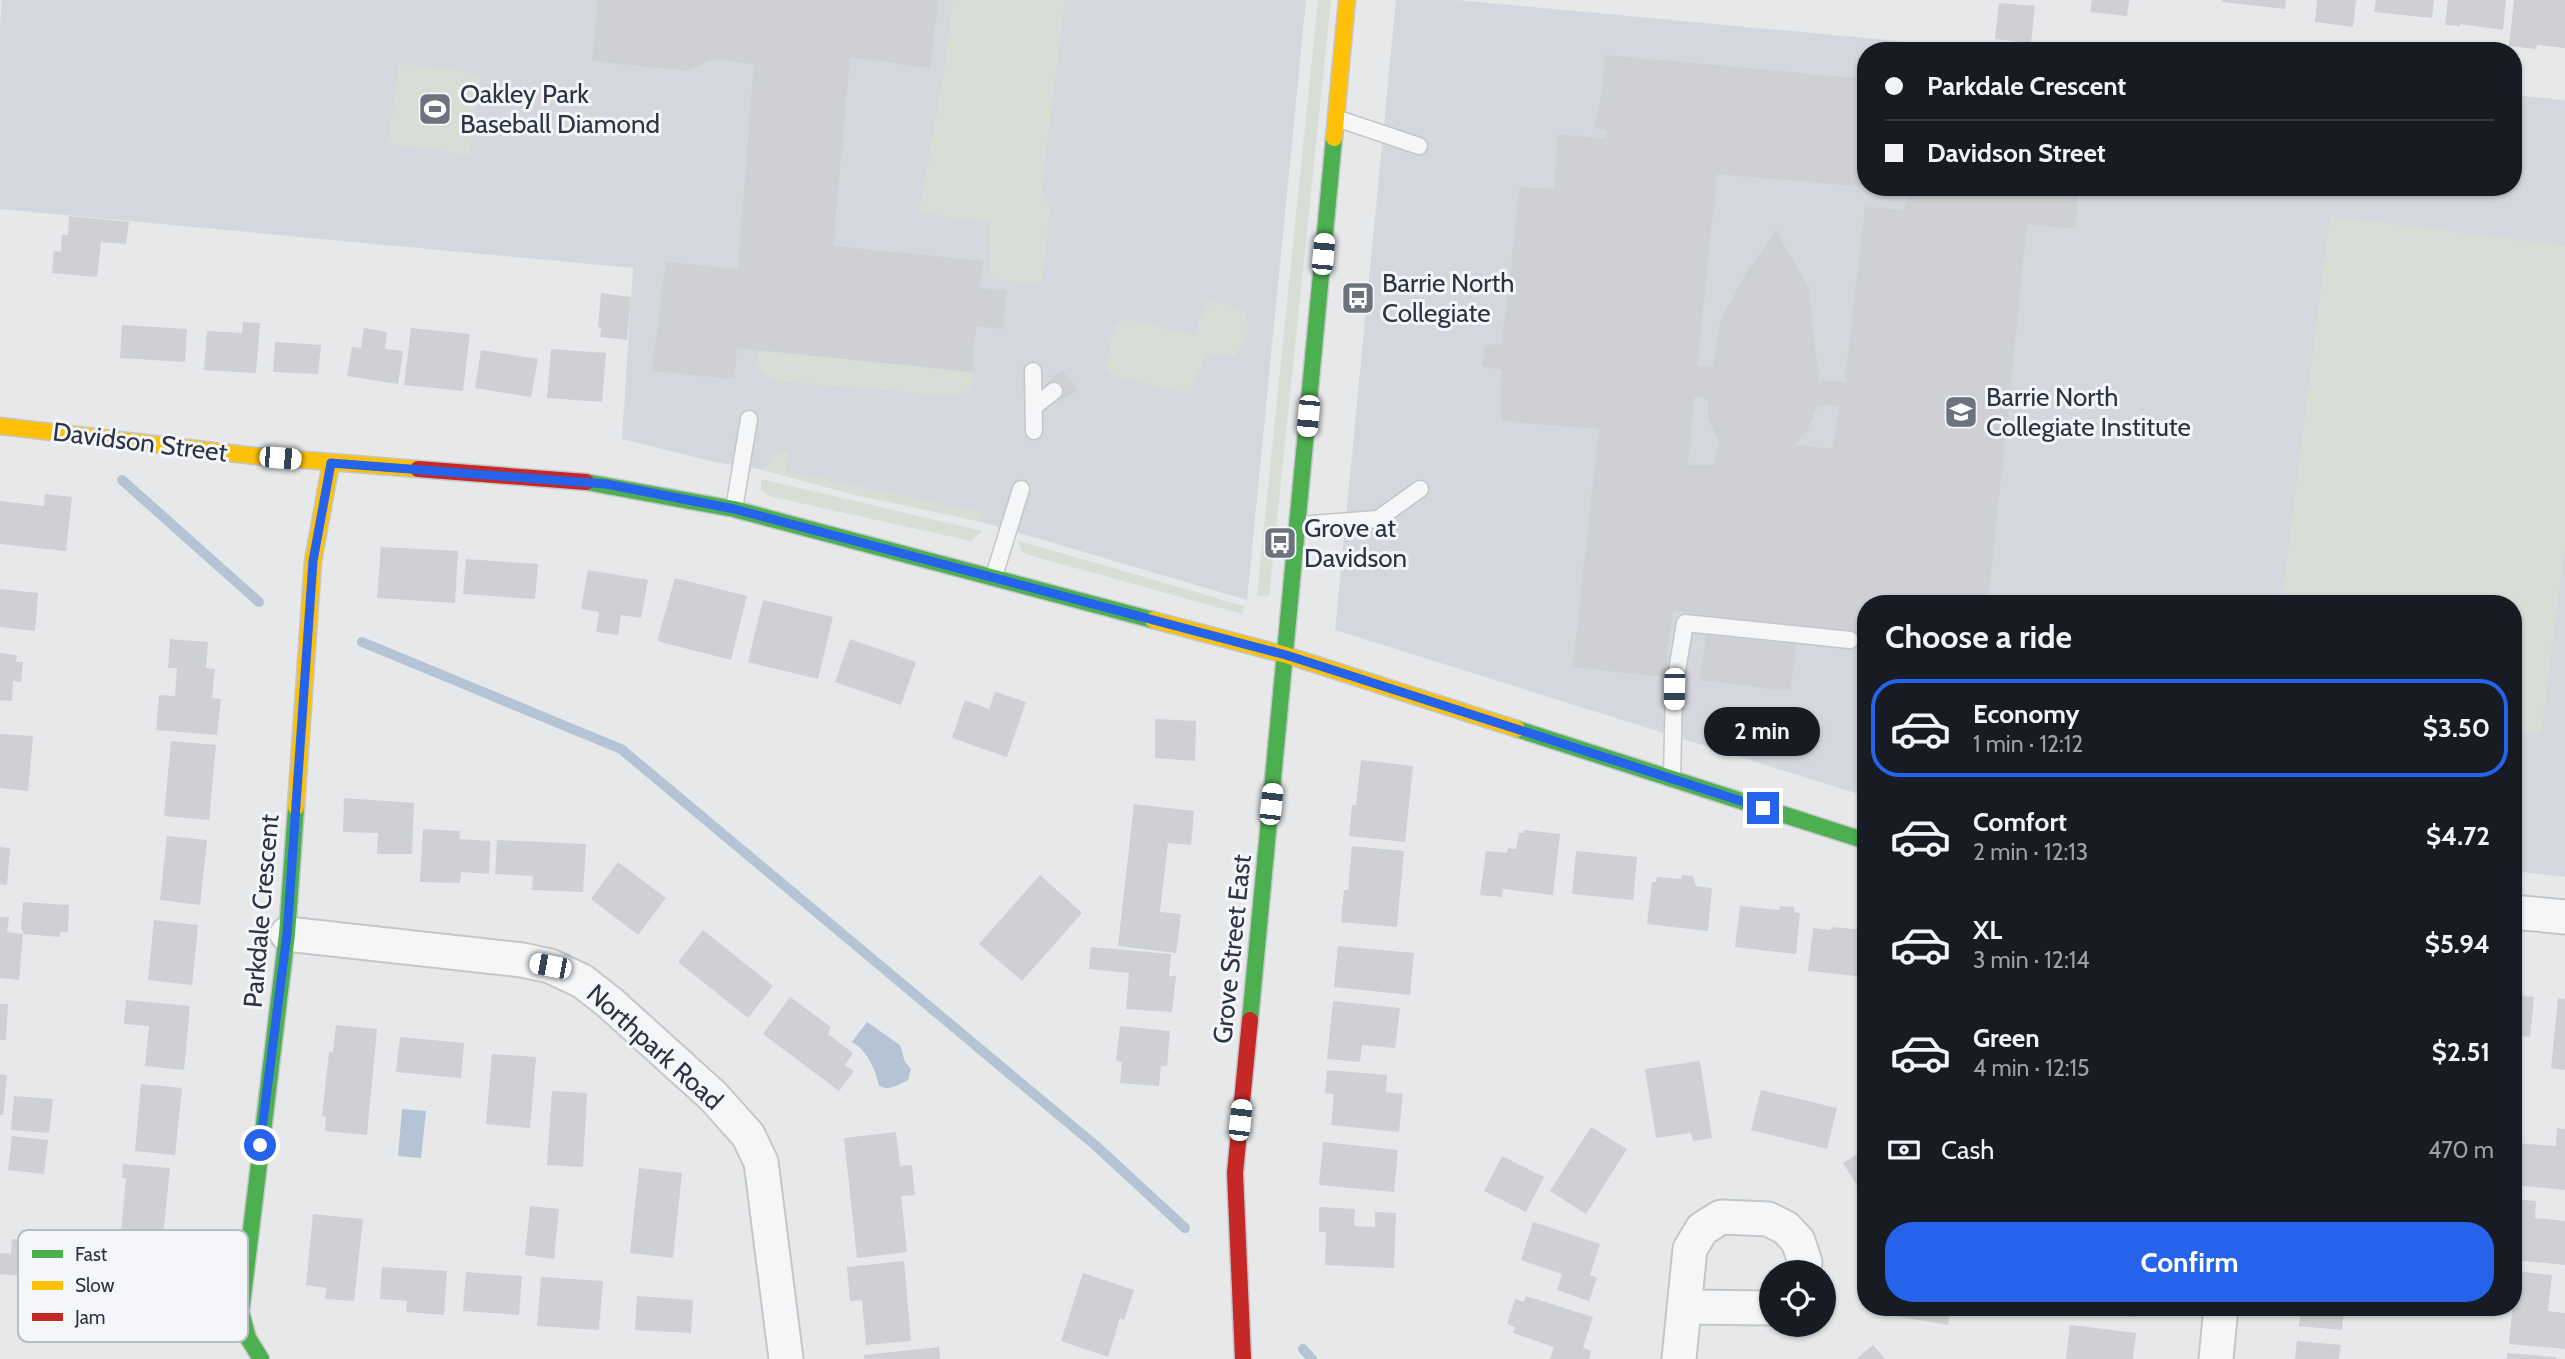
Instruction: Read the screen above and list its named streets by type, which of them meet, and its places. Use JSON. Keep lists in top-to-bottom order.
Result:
{
  "streets": {
    "street": [
      "Davidson Street",
      "Parkdale Crescent",
      "Grove Street East",
      "Northpark Road"
    ]
  },
  "crossings": [
    ["Davidson Street", "Parkdale Crescent"],
    ["Davidson Street", "Grove Street East"],
    ["Parkdale Crescent", "Northpark Road"]
  ],
  "places": {
    "sports": ["Oakley Park Baseball Diamond"],
    "bus stop": ["Barrie North Collegiate", "Grove at Davidson"],
    "school or university": ["Barrie North Collegiate Institute"]
  },
  "legend": ["Fast", "Slow", "Jam"],
  "page": {
    "banner": ["Parkdale Crescent", "Davidson Street"],
    "heading": "Choose a ride",
    "list": [
      {
        "name": "Economy",
        "note": "1 min · 12:12",
        "value": "$3.50"
      },
      {
        "name": "Comfort",
        "note": "2 min · 12:13",
        "value": "$4.72"
      },
      {
        "name": "XL",
        "note": "3 min · 12:14",
        "value": "$5.94"
      },
      {
        "name": "Green",
        "note": "4 min · 12:15",
        "value": "$2.51"
      }
    ],
    "bubble": "2 min",
    "pay": ["Cash", "470 m"],
    "buttons": "Confirm"
  }
}
